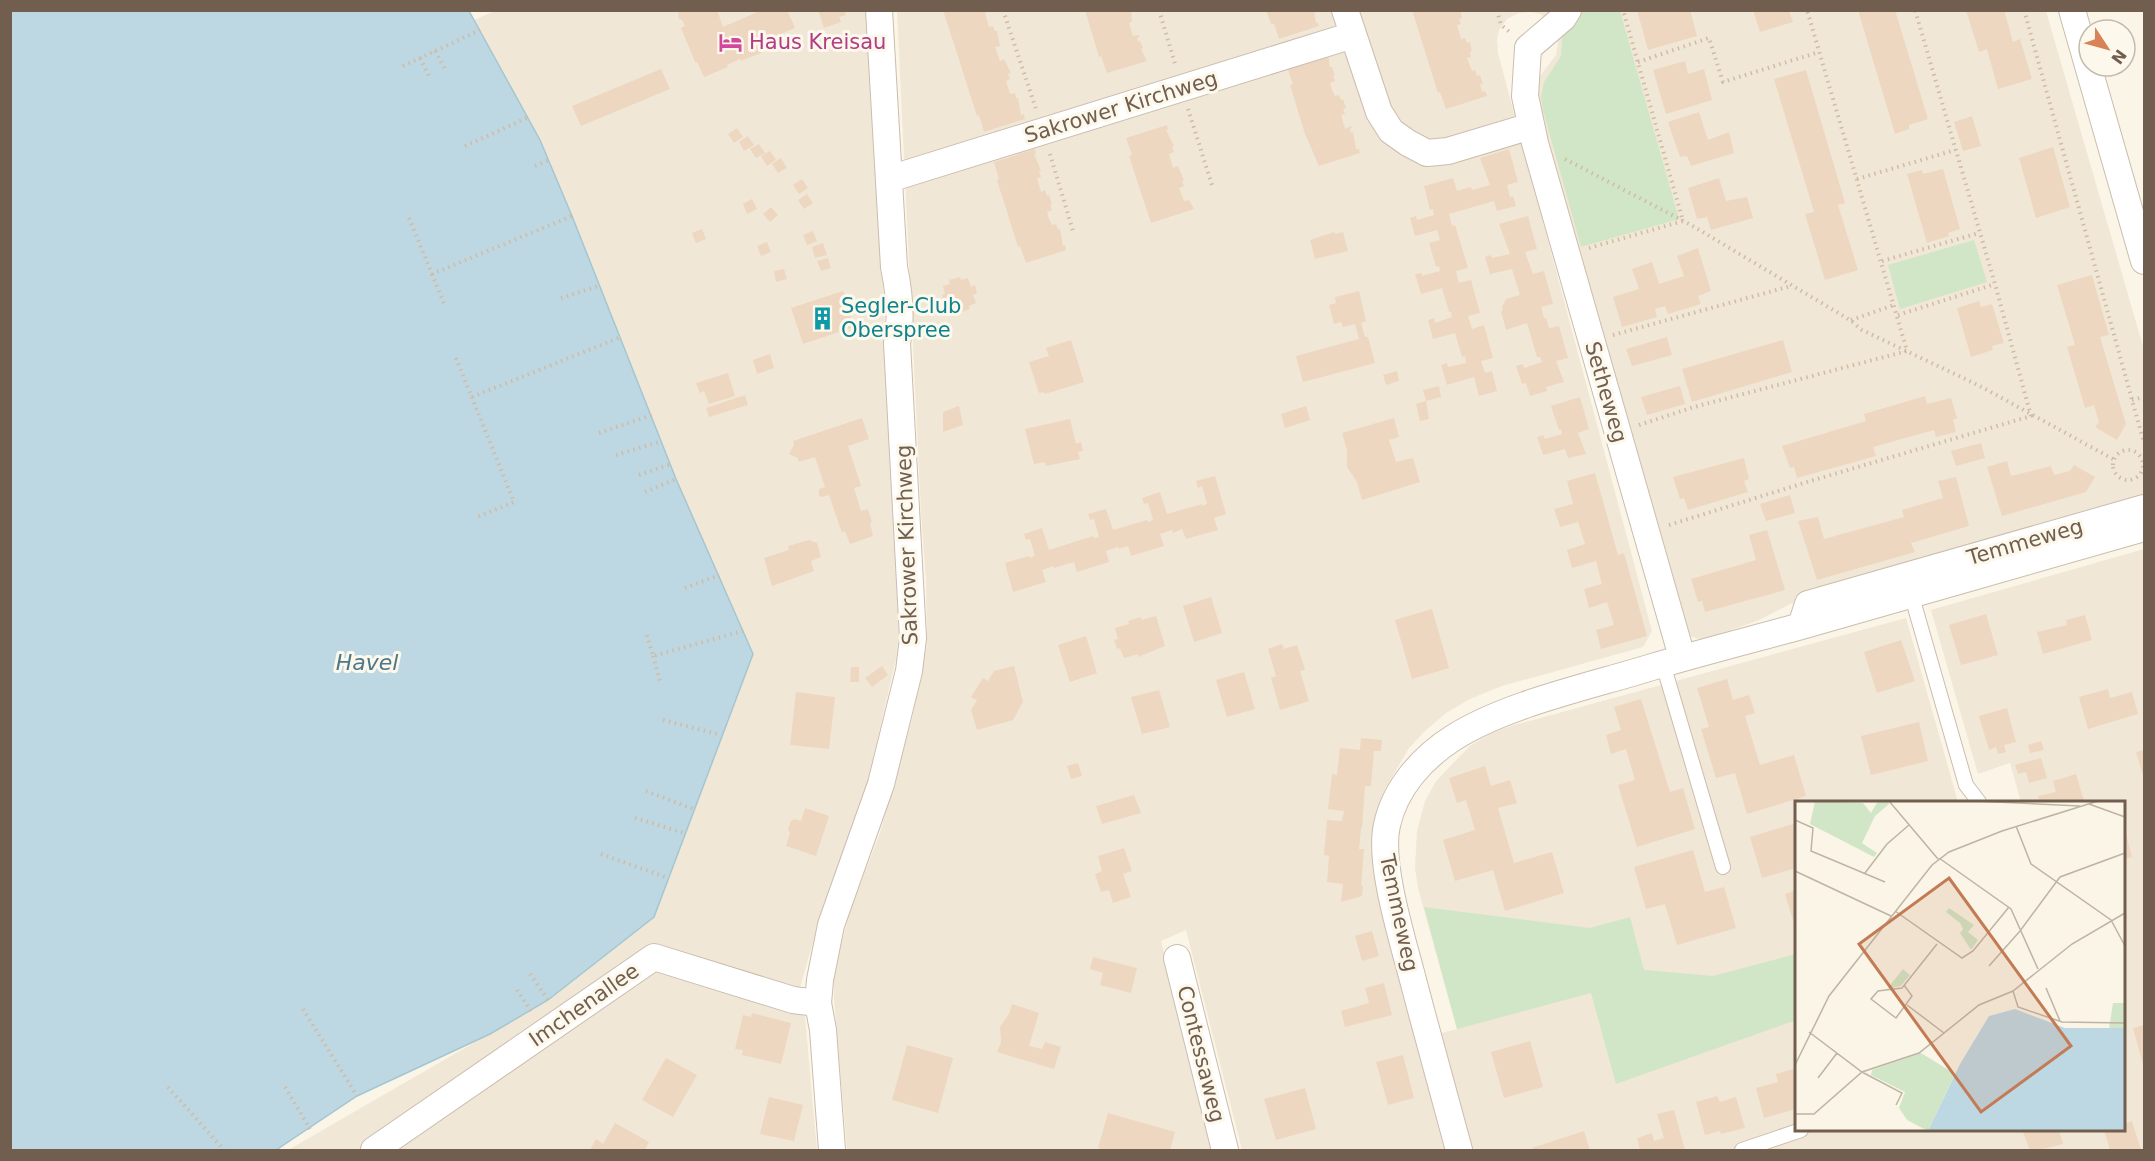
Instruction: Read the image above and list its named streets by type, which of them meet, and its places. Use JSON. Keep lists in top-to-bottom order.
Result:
{
  "streets": {
    "street": [
      "Sakrower Kirchweg",
      "Setheweg",
      "Temmeweg",
      "Imchenallee",
      "Contessaweg"
    ]
  },
  "crossings": [
    ["Sakrower Kirchweg", "Imchenallee"],
    ["Setheweg", "Temmeweg"]
  ],
  "water": ["Havel"],
  "places": {
    "hotel": ["Haus Kreisau"],
    "building": ["Segler-Club Oberspree"]
  },
  "north": "bottom right"
}
